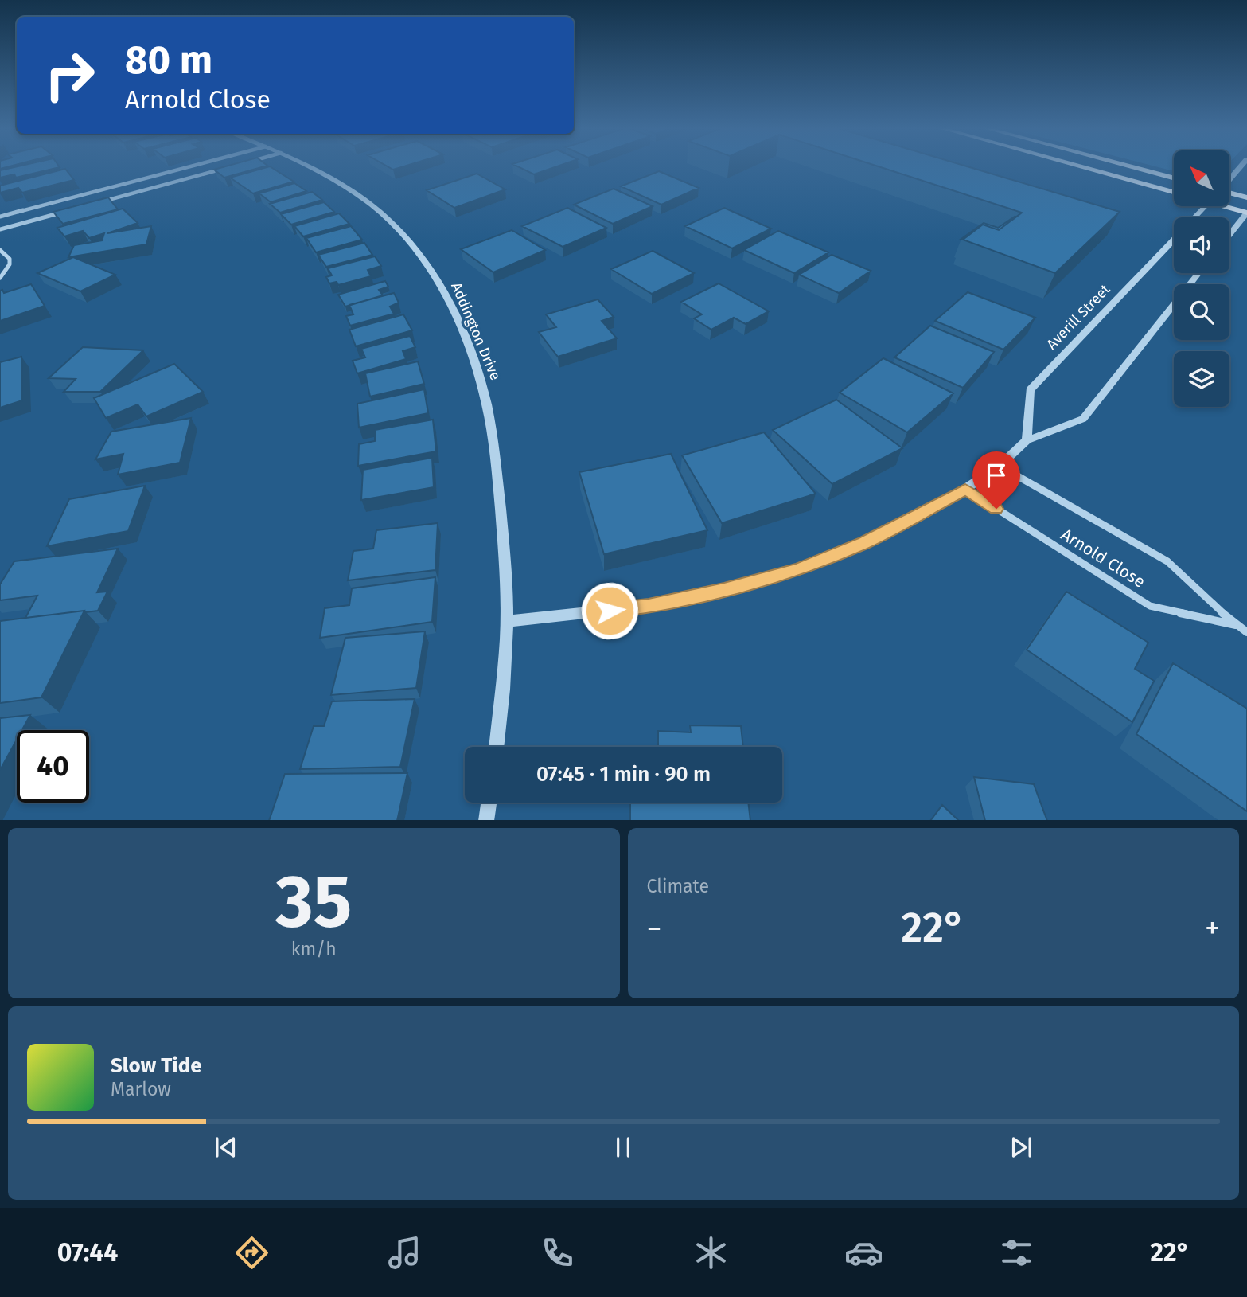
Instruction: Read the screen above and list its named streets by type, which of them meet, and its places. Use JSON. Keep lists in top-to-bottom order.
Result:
{
  "streets": {
    "street": ["Averill Street", "Addington Drive", "Arnold Close"]
  },
  "north": "top left",
  "page": {
    "turn": ["80 m", "Arnold Close"],
    "limit": "40",
    "trip": "07:45 · 1 min · 90 m",
    "tile": [
      ["35", "km/h"],
      "Climate"
    ],
    "heat": ["−", "22°", "+"],
    "song": ["Slow Tide", "Marlow"],
    "tabs": ["07:44", "22°"]
  }
}
